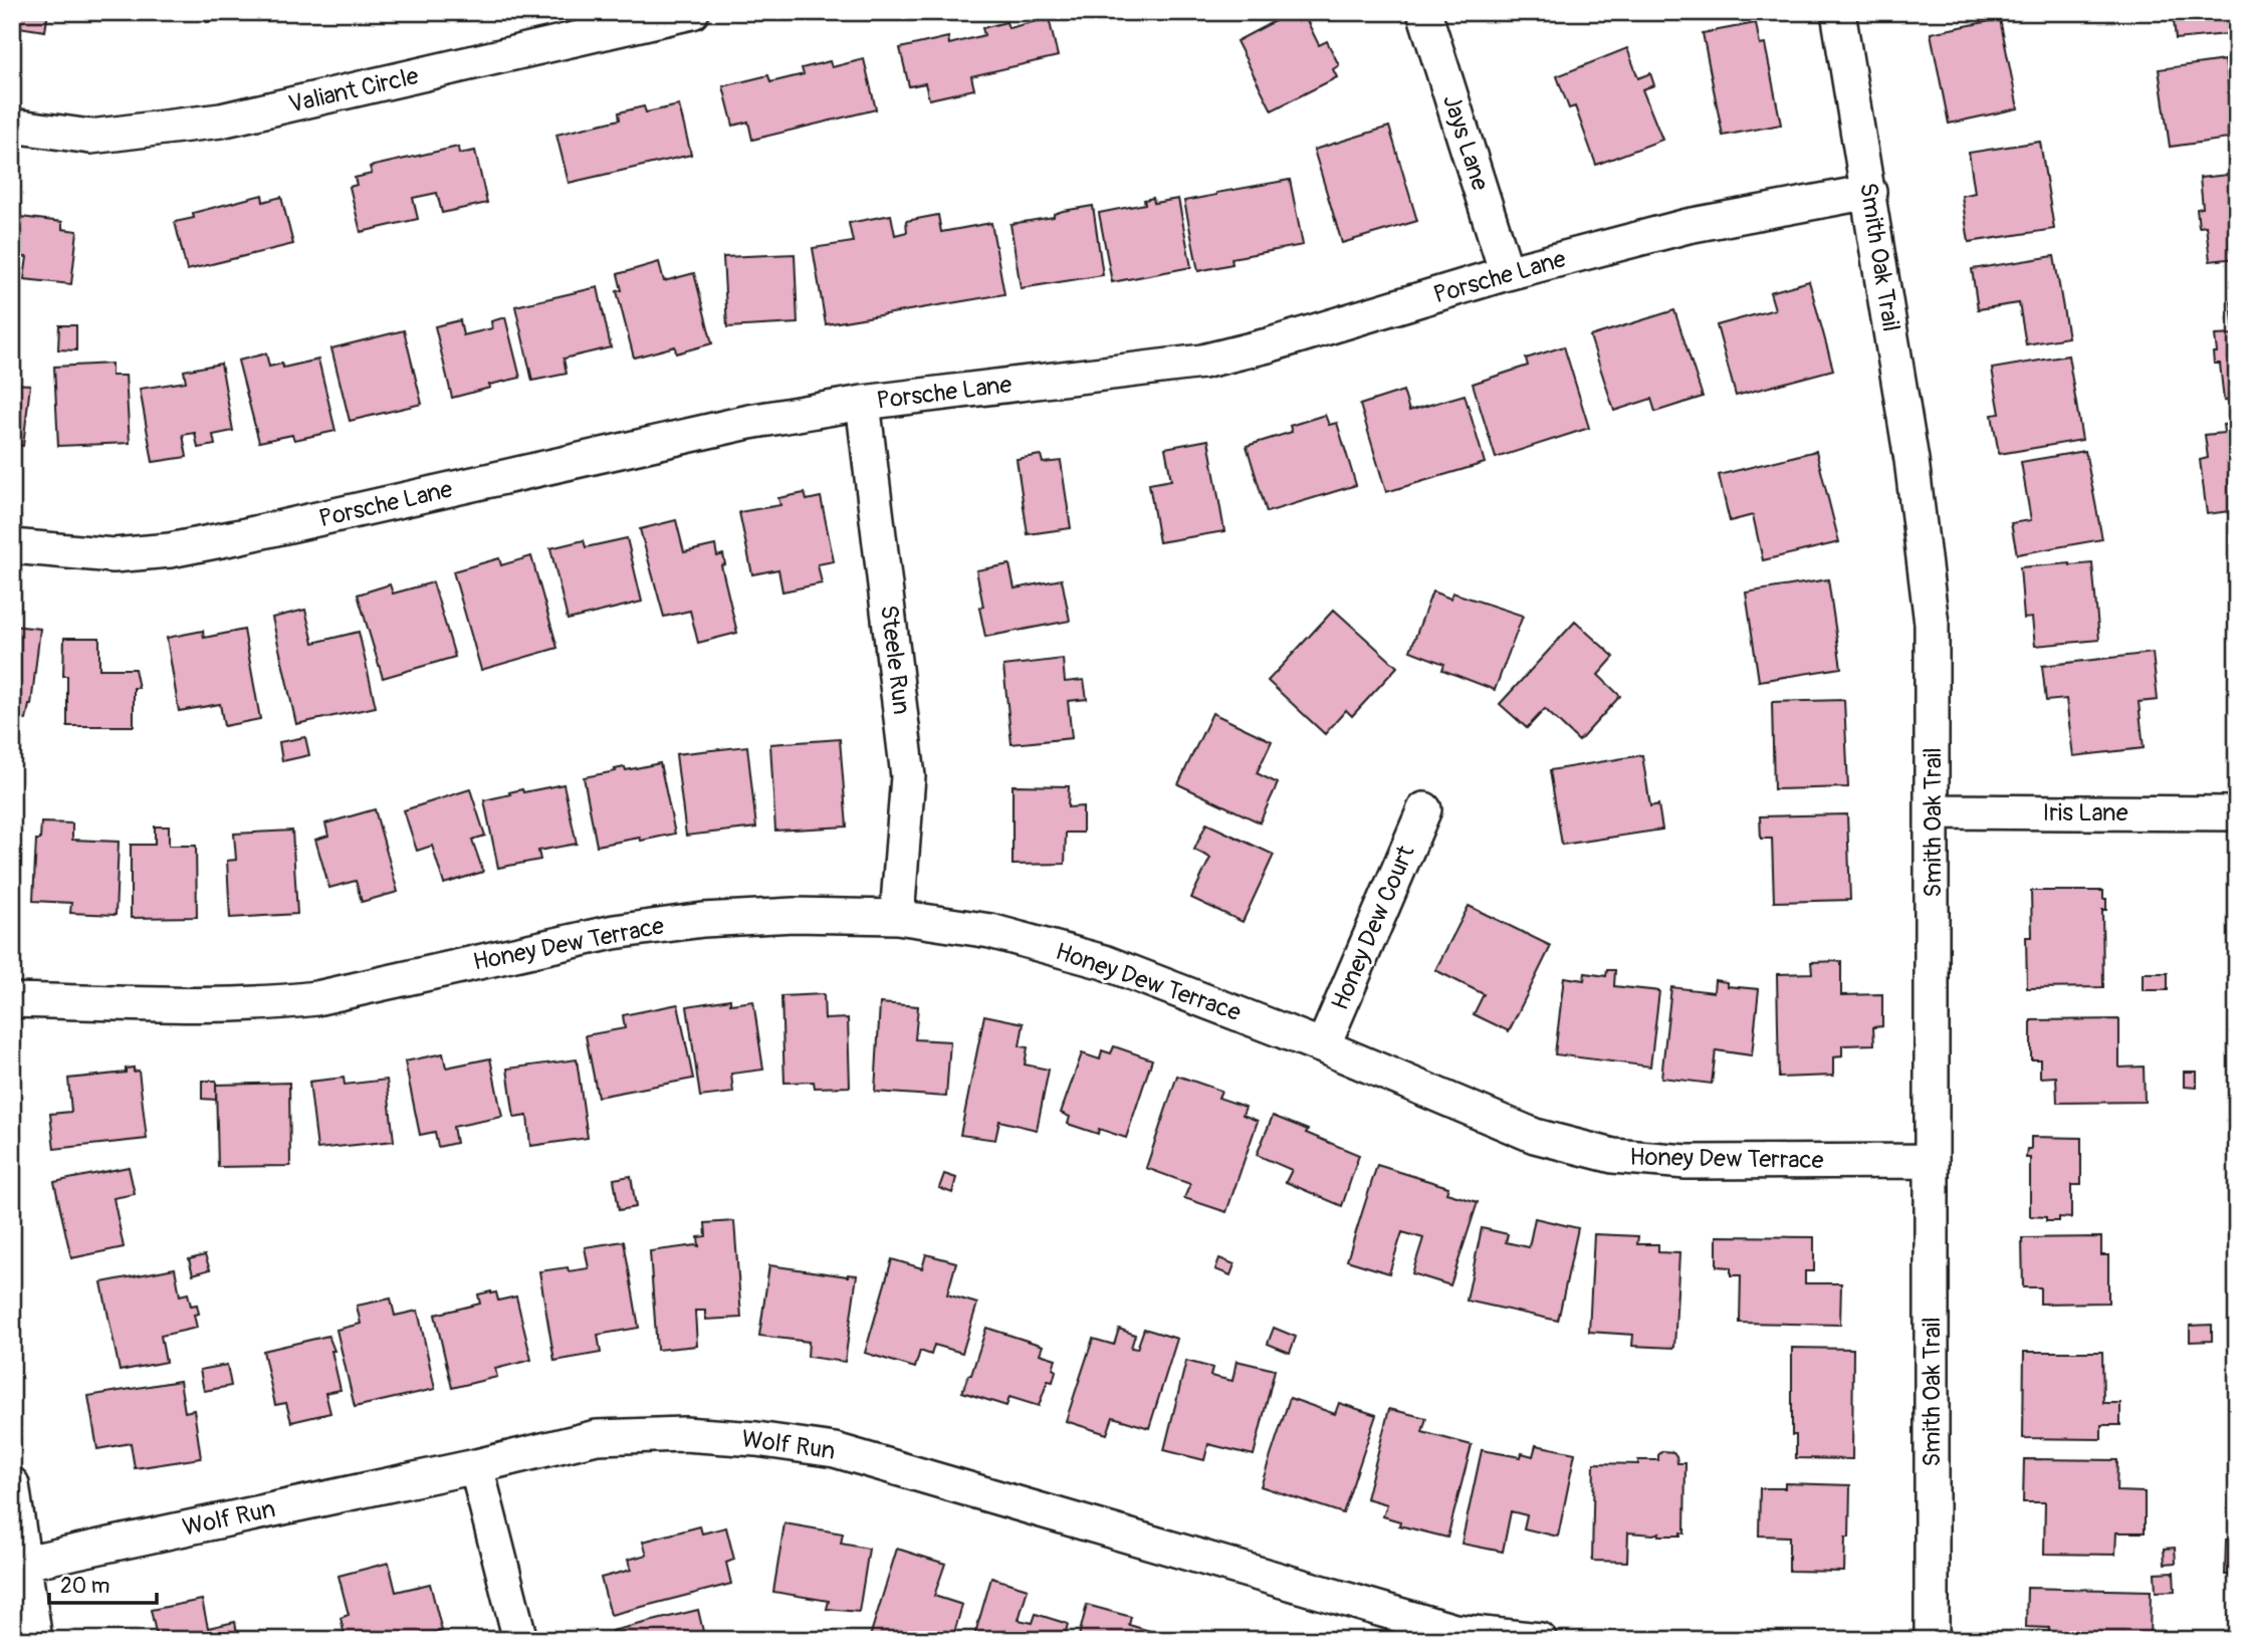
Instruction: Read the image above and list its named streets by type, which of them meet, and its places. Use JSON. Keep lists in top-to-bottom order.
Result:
{
  "streets": {
    "street": [
      "Valiant Circle",
      "Jays Lane",
      "Smith Oak Trail",
      "Porsche Lane",
      "Steele Run",
      "Iris Lane",
      "Honey Dew Court",
      "Honey Dew Terrace",
      "Wolf Run"
    ]
  },
  "crossings": [
    ["Jays Lane", "Porsche Lane"],
    ["Smith Oak Trail", "Porsche Lane"],
    ["Smith Oak Trail", "Iris Lane"],
    ["Smith Oak Trail", "Honey Dew Terrace"],
    ["Porsche Lane", "Steele Run"],
    ["Steele Run", "Honey Dew Terrace"],
    ["Honey Dew Court", "Honey Dew Terrace"]
  ],
  "scale_bar": "20 m"
}
